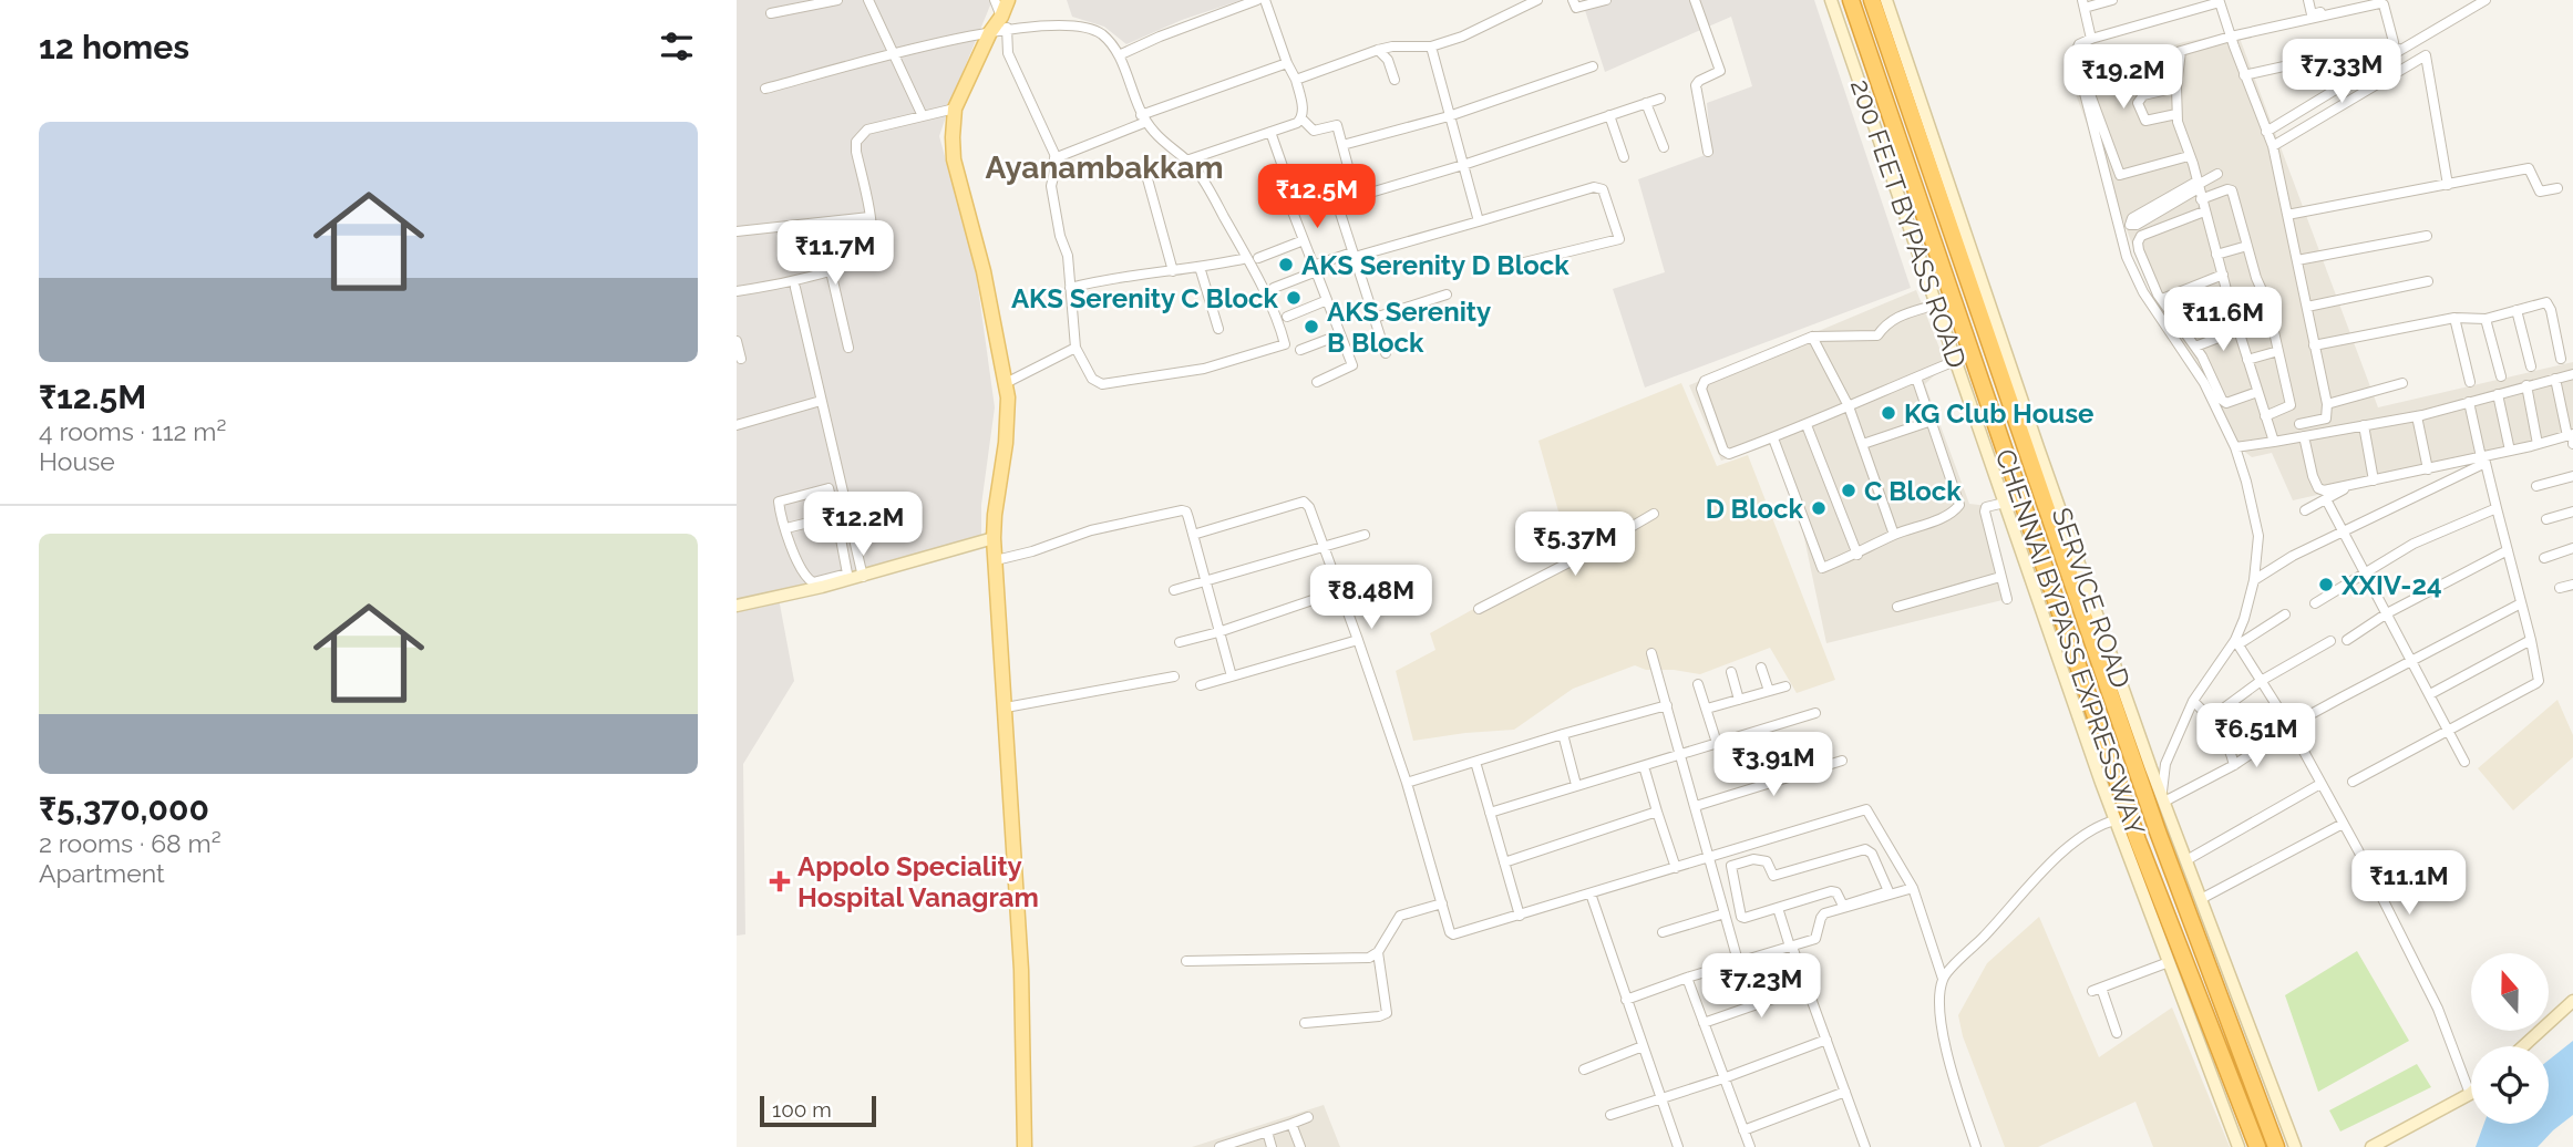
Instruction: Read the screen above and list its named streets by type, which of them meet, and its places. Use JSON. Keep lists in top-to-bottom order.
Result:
{
  "streets": {
    "highway": ["CHENNAI BYPASS EXPRESSWAY"],
    "street": ["200 FEET BYPASS ROAD", "SERVICE ROAD"]
  },
  "districts": ["Ayanambakkam"],
  "places": {
    "other": [
      "AKS Serenity D Block",
      "AKS Serenity C Block",
      "AKS Serenity B Block",
      "KG Club House",
      "C Block",
      "D Block",
      "XXIV-24"
    ],
    "health": ["Appolo Speciality Hospital Vanagram"]
  },
  "scale_bar": "100 m",
  "north": "top",
  "page": {
    "heading": "12 homes",
    "price": [
      "₹7.33M",
      "₹19.2M",
      "₹12.5M",
      "₹11.7M",
      "₹11.6M",
      "₹12.2M",
      "₹5.37M",
      "₹8.48M",
      "₹6.51M",
      "₹3.91M",
      "₹11.1M",
      "₹7.23M"
    ],
    "list": [
      {
        "name": "₹12.5M",
        "note": "4 rooms · 112 m² · House"
      },
      {
        "name": "₹5,370,000",
        "note": "2 rooms · 68 m² · Apartment"
      }
    ],
    "scale": "100 m"
  }
}
